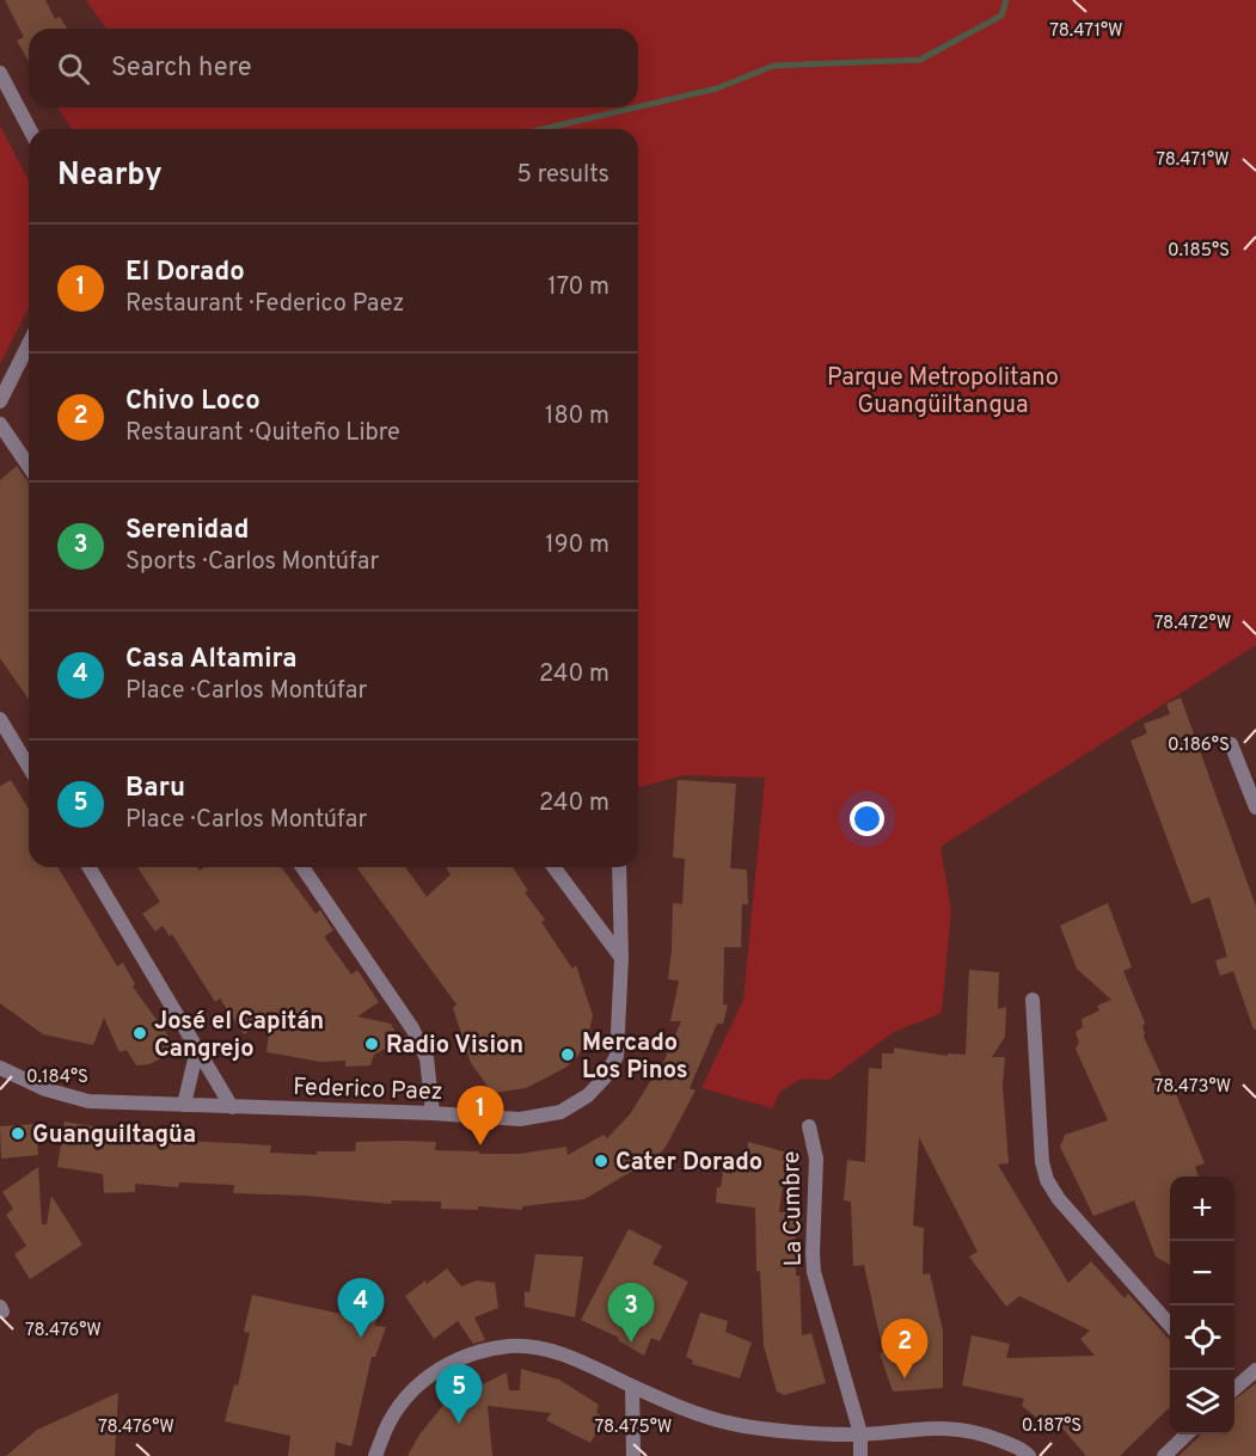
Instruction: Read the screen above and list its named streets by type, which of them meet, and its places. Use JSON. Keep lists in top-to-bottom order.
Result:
{
  "streets": {
    "street": ["Federico Paez", "La Cumbre"]
  },
  "parks": ["Parque Metropolitano Guangüiltangua"],
  "places": [
    "José el Capitán Cangrejo",
    "Radio Vision",
    "Mercado Los Pinos",
    "Guanguiltagüa",
    "Cater Dorado"
  ],
  "page": {
    "search": "Search here",
    "heading": ["Nearby", "5 results"],
    "list": [
      {
        "mark": "1",
        "name": "El Dorado",
        "note": "Restaurant · Federico Paez",
        "value": "170 m"
      },
      {
        "mark": "2",
        "name": "Chivo Loco",
        "note": "Restaurant · Quiteño Libre",
        "value": "180 m"
      },
      {
        "mark": "3",
        "name": "Serenidad",
        "note": "Sports · Carlos Montúfar",
        "value": "190 m"
      },
      {
        "mark": "4",
        "name": "Casa Altamira",
        "note": "Place · Carlos Montúfar",
        "value": "240 m"
      },
      {
        "mark": "5",
        "name": "Baru",
        "note": "Place · Carlos Montúfar",
        "value": "240 m"
      }
    ],
    "pins": [
      "1",
      "4",
      "3",
      "2",
      "5"
    ],
    "map_buttons": ["+", "−"]
  },
  "coordinates": [
    "78.471°W",
    "0.185°S",
    "78.472°W",
    "0.186°S",
    "0.184°S",
    "78.473°W",
    "78.476°W",
    "0.187°S",
    "78.475°W"
  ]
}
